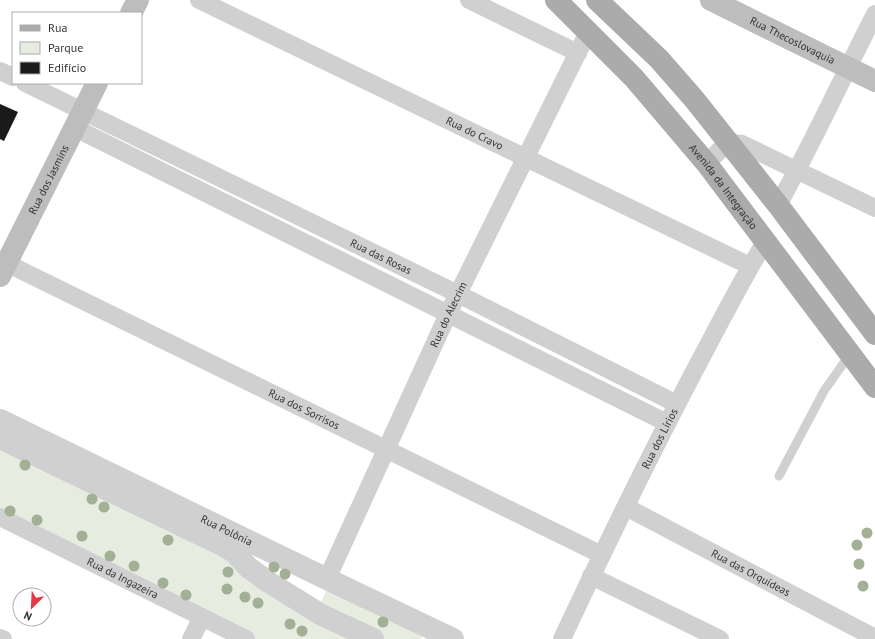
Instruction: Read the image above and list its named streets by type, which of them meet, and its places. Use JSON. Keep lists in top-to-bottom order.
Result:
{
  "streets": {
    "main road": ["Rua Thecoslovaquia", "Rua dos Jasmins", "Avenida da Integração"],
    "street": [
      "Rua do Cravo",
      "Rua das Rosas",
      "Rua do Alecrim",
      "Rua dos Sorrisos",
      "Rua dos Lírios",
      "Rua Polônia",
      "Rua das Orquídeas",
      "Rua da Ingazeira"
    ]
  },
  "crossings": [
    ["Rua do Cravo", "Rua do Alecrim"],
    ["Rua do Cravo", "Rua dos Lírios"],
    ["Rua dos Jasmins", "Rua das Rosas"],
    ["Rua dos Jasmins", "Rua dos Sorrisos"],
    ["Avenida da Integração", "Rua do Alecrim"],
    ["Avenida da Integração", "Rua dos Lírios"],
    ["Rua das Rosas", "Rua do Alecrim"],
    ["Rua das Rosas", "Rua dos Lírios"],
    ["Rua do Alecrim", "Rua dos Sorrisos"],
    ["Rua do Alecrim", "Rua Polônia"],
    ["Rua dos Sorrisos", "Rua dos Lírios"],
    ["Rua dos Lírios", "Rua das Orquídeas"]
  ],
  "legend": ["Rua", "Parque", "Edifício"],
  "north": "bottom left"
}
